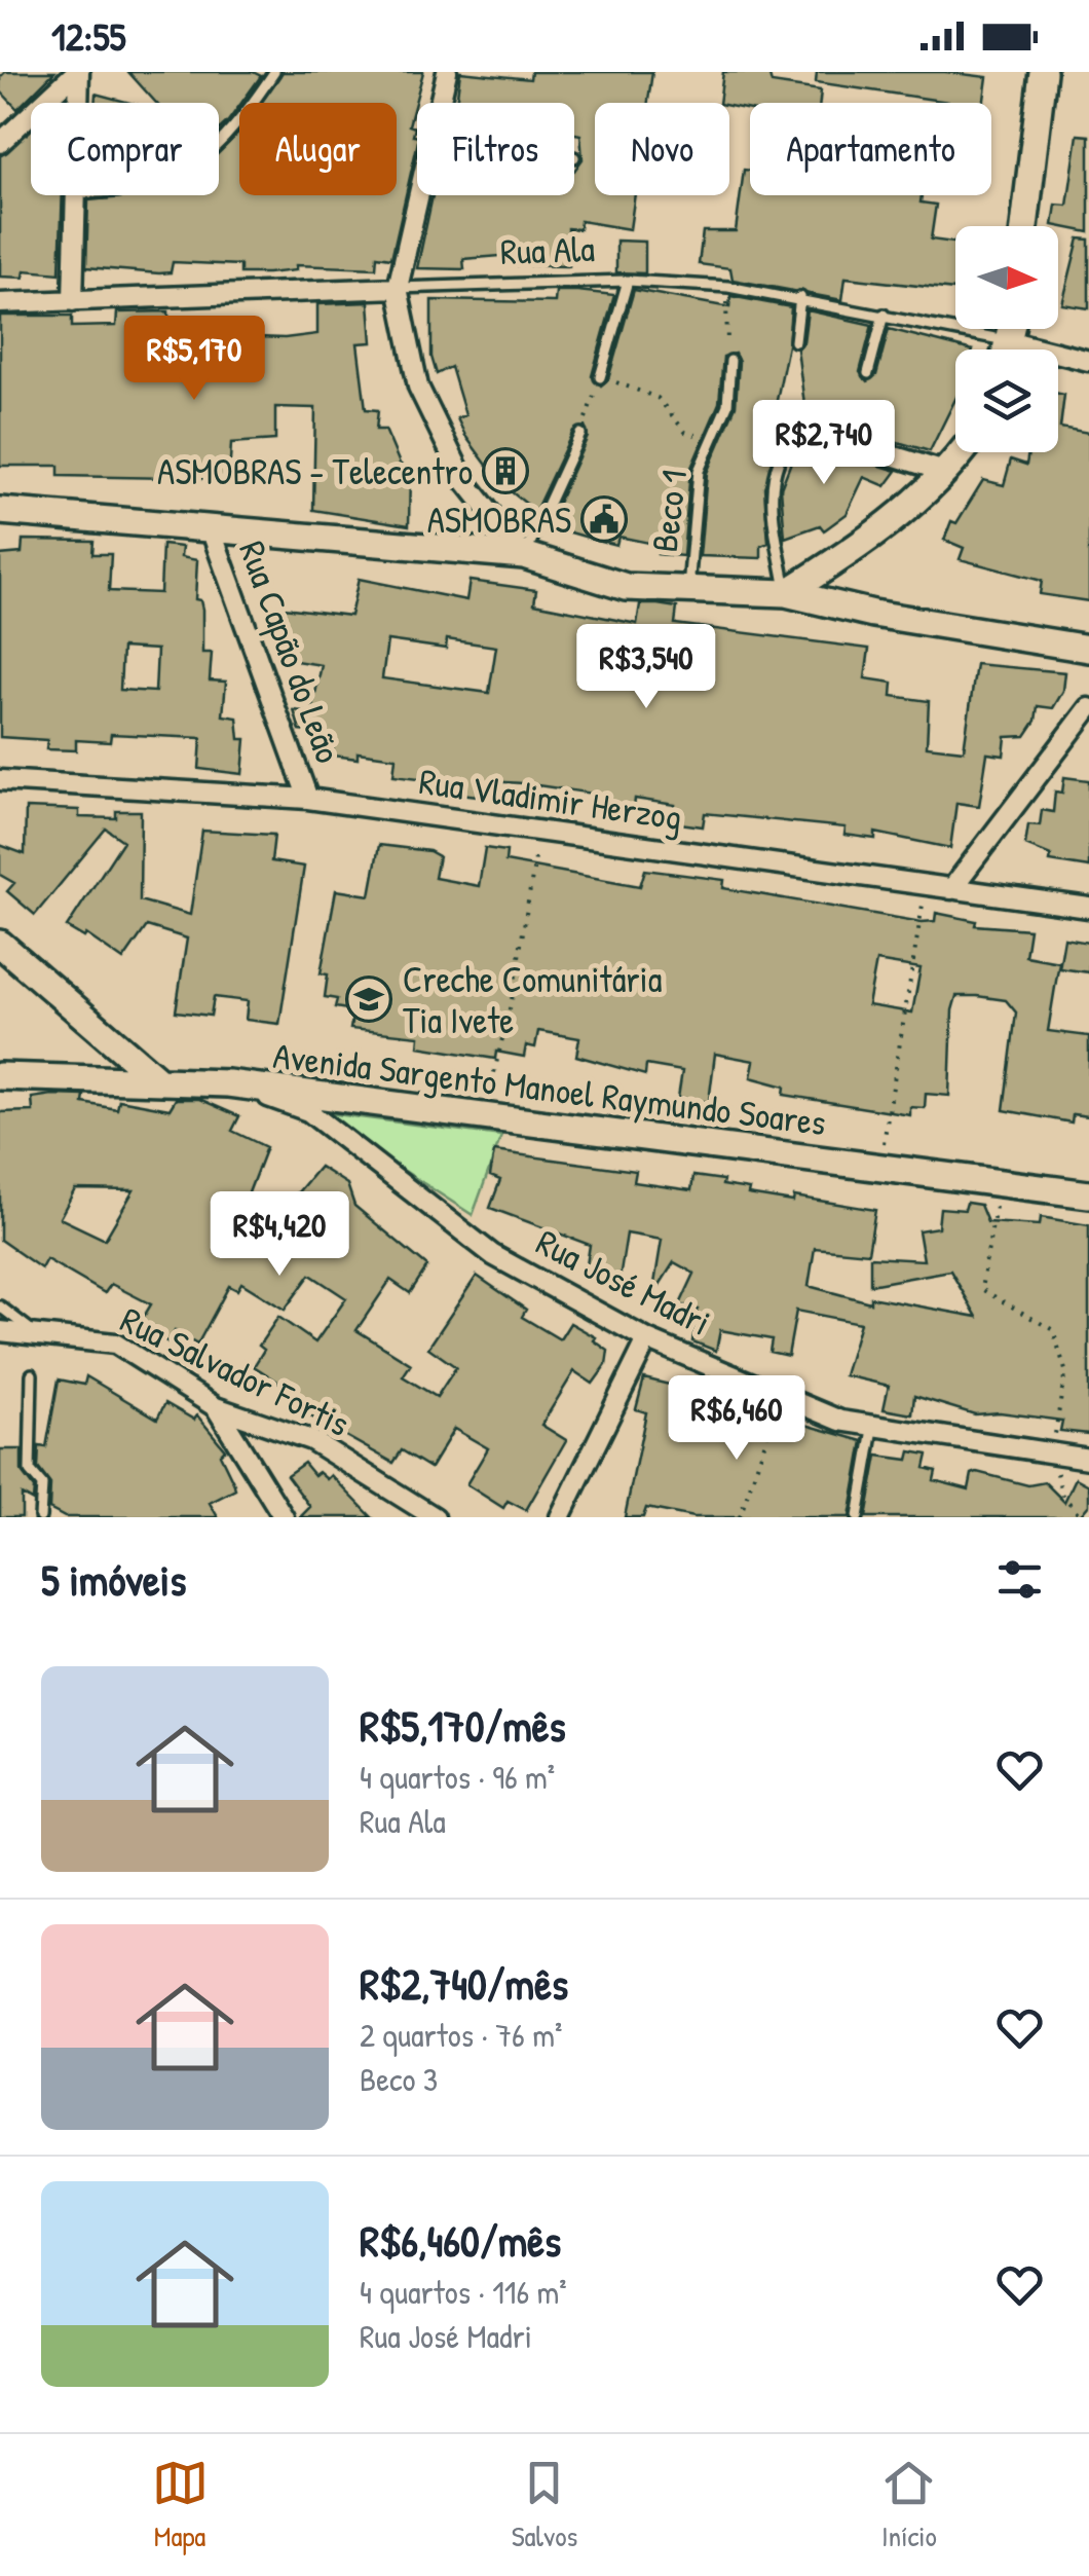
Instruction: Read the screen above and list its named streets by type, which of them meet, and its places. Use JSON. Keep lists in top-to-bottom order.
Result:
{
  "streets": {
    "street": [
      "Rua Ala",
      "Rua Capão do Leão",
      "Rua Vladimir Herzog",
      "Avenida Sargento Manoel Raymundo Soares",
      "Rua José Madri",
      "Rua Salvador Fortis"
    ],
    "lane": ["Beco 1"]
  },
  "crossings": [
    ["Rua Capão do Leão", "Rua Vladimir Herzog"],
    ["Avenida Sargento Manoel Raymundo Soares", "Rua José Madri"]
  ],
  "places": {
    "building": ["ASMOBRAS - Telecentro"],
    "public building": ["ASMOBRAS"],
    "school or university": ["Creche Comunitária Tia Ivete"]
  },
  "north": "right",
  "page": {
    "status": "12:55",
    "chip": [
      "Comprar",
      "Alugar",
      "Filtros",
      "Novo",
      "Apartamento"
    ],
    "price": [
      "R$5,170",
      "R$2,740",
      "R$3,540",
      "R$4,420",
      "R$6,460"
    ],
    "heading": "5 imóveis",
    "list": [
      {
        "name": "R$5,170/mês",
        "note": "4 quartos · 96 m² · Rua Ala"
      },
      {
        "name": "R$2,740/mês",
        "note": "2 quartos · 76 m² · Beco 3"
      },
      {
        "name": "R$6,460/mês",
        "note": "4 quartos · 116 m² · Rua José Madri"
      }
    ],
    "tabs": ["Mapa", "Salvos", "Início"]
  }
}
